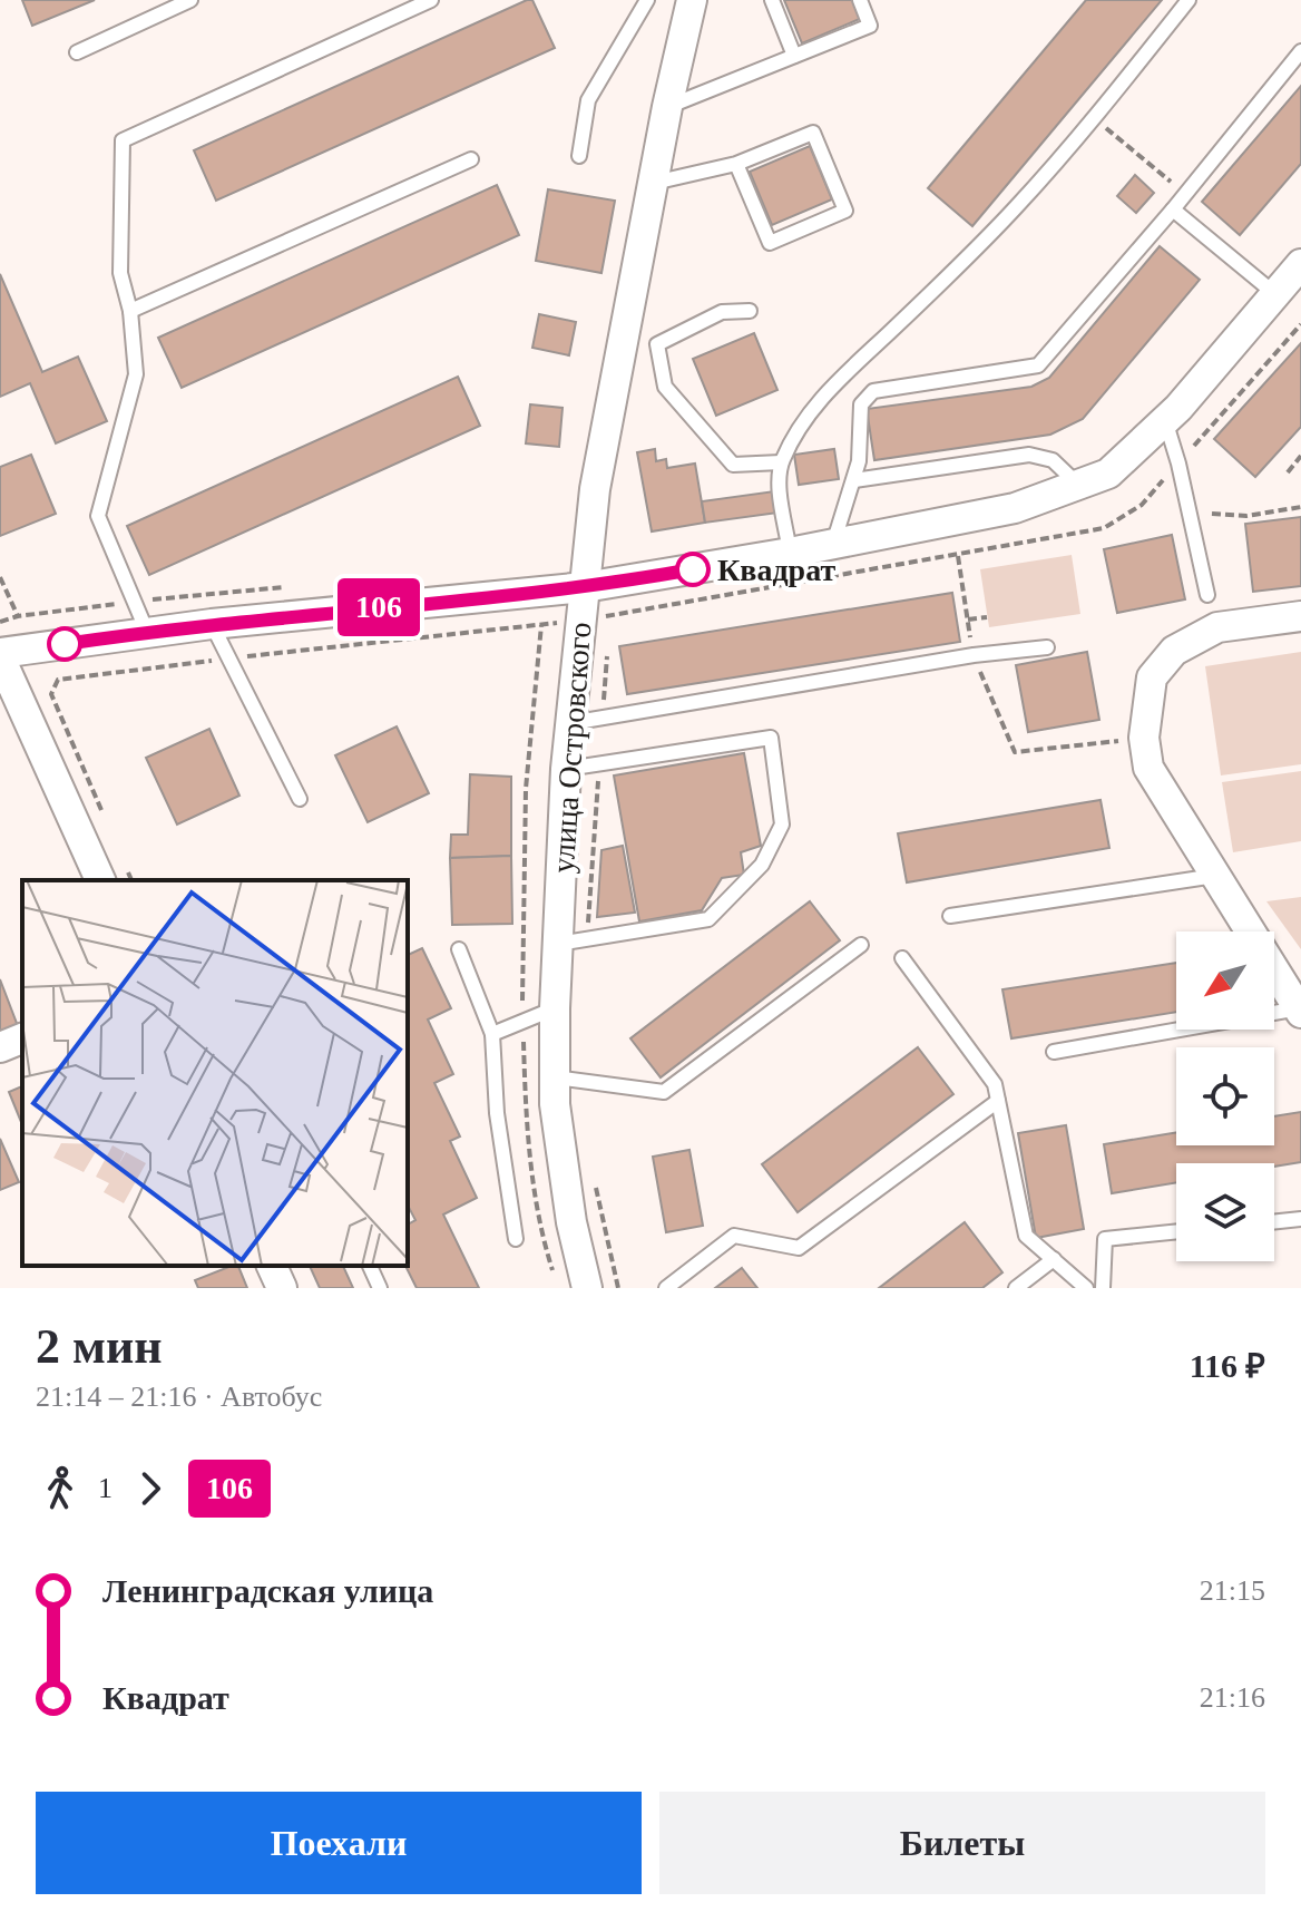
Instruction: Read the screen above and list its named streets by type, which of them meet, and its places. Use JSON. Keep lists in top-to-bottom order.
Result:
{
  "streets": {
    "street": ["улица Островского"]
  },
  "places": ["Квадрат"],
  "lines": ["bus line 106"],
  "north": "bottom left",
  "page": {
    "on_map": "106",
    "heading": ["2 мин", "21:14 – 21:16 · Автобус", "116 ₽"],
    "legs": ["1", "106"],
    "list": [
      {
        "name": "Ленинградская улица",
        "value": "21:15"
      },
      {
        "name": "Квадрат",
        "value": "21:16"
      }
    ],
    "buttons": ["Поехали", "Билеты"]
  }
}
